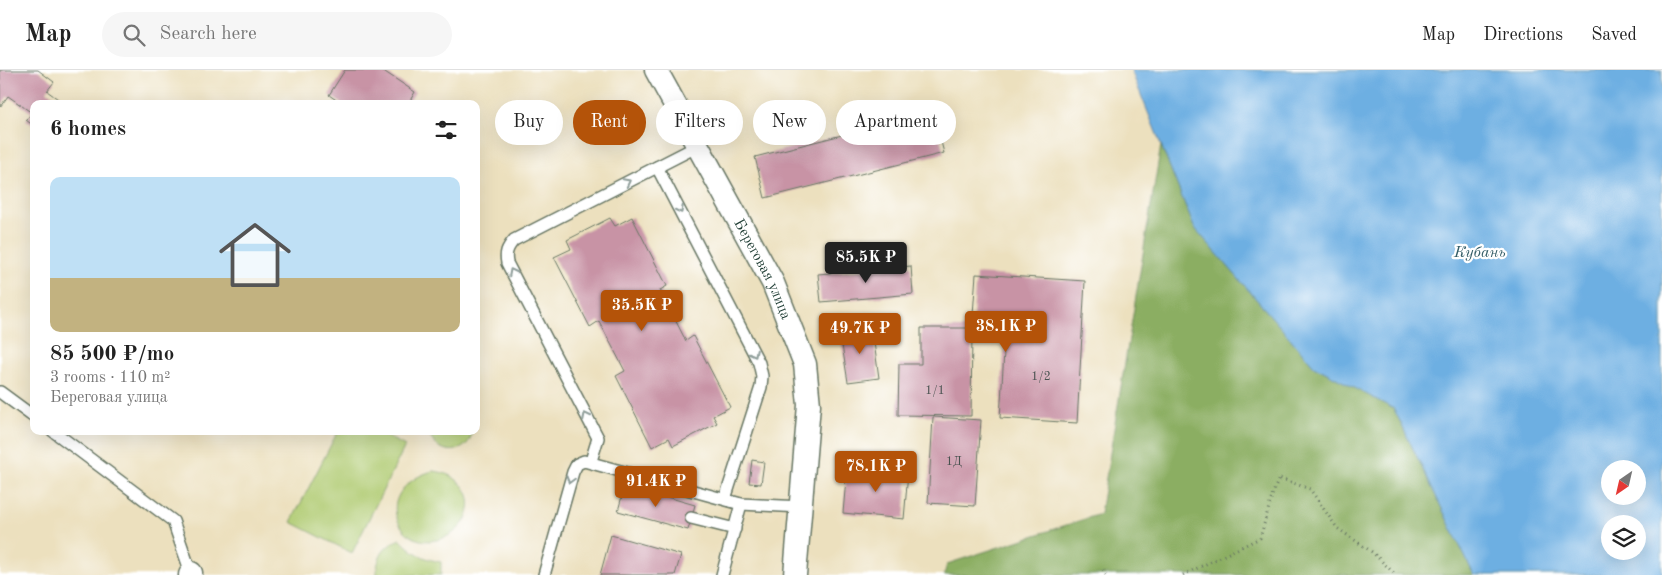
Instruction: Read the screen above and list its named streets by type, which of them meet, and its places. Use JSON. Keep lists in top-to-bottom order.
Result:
{
  "streets": {
    "street": ["Береговая улица"]
  },
  "water": ["Кубань"],
  "house_numbers": ["1/2", "1/1", "1Д"],
  "north": "bottom left",
  "page": {
    "header": "Map",
    "search": "Search here",
    "nav": ["Map", "Directions", "Saved"],
    "chip": [
      "Buy",
      "Rent",
      "Filters",
      "New",
      "Apartment"
    ],
    "heading": "6 homes",
    "list": [
      {
        "name": "85 500 ₽/mo",
        "note": "3 rooms · 110 m² · Береговая улица"
      }
    ],
    "price": [
      "85.5K ₽",
      "35.5K ₽",
      "38.1K ₽",
      "49.7K ₽",
      "78.1K ₽",
      "91.4K ₽"
    ]
  }
}
